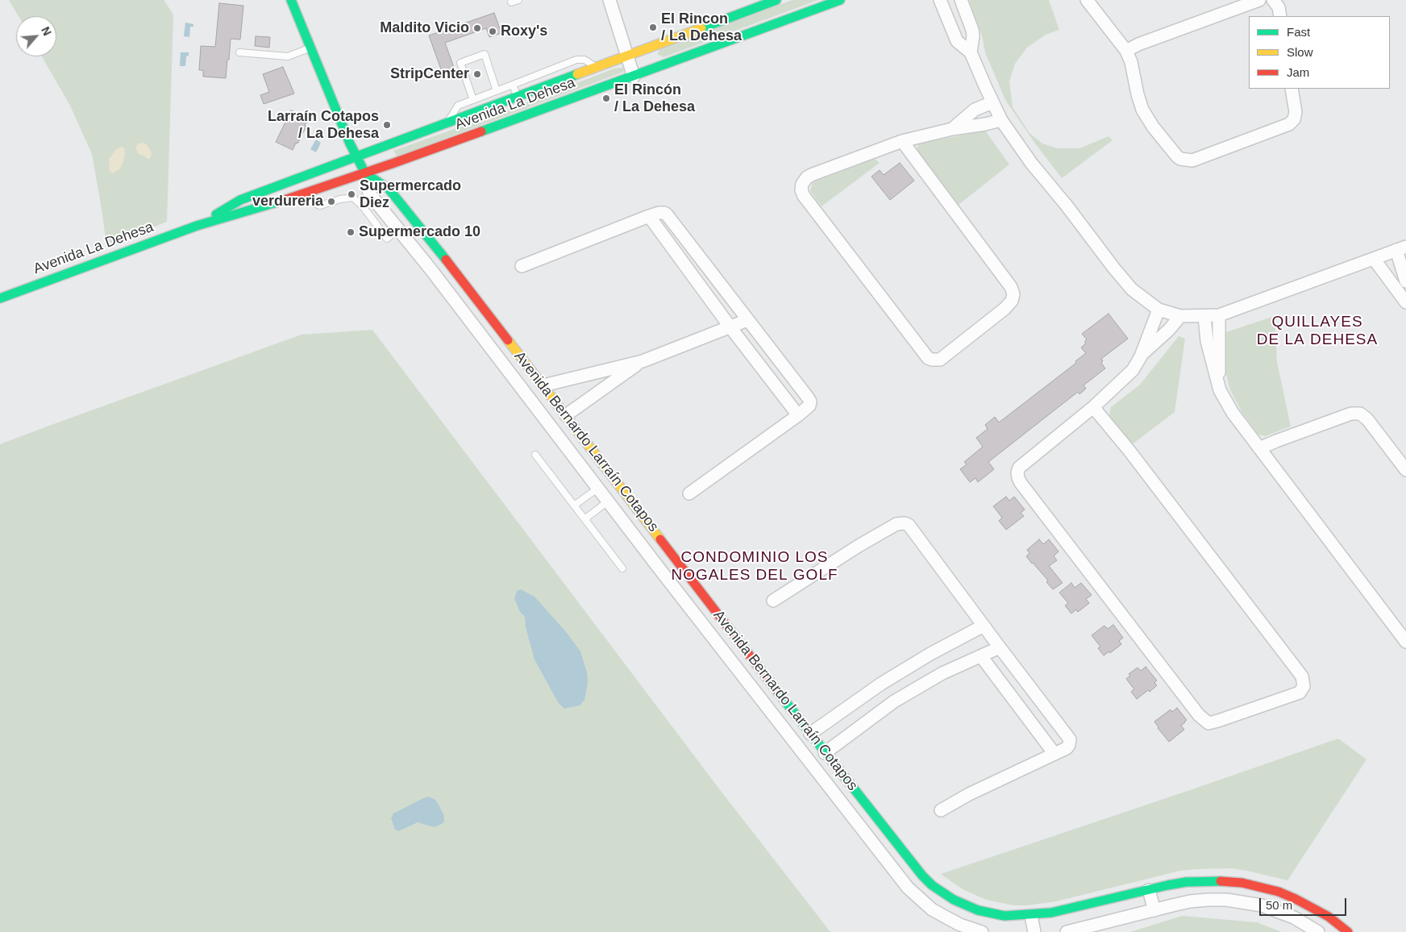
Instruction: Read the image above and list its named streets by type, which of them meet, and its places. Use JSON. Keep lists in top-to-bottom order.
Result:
{
  "streets": {
    "street": ["Avenida La Dehesa", "Avenida Bernardo Larraín Cotapos"]
  },
  "crossings": [
    ["Avenida La Dehesa", "Avenida Bernardo Larraín Cotapos"]
  ],
  "districts": ["QUILLAYES DE LA DEHESA", "CONDOMINIO LOS NOGALES DEL GOLF"],
  "places": [
    "El Rincon / La Dehesa",
    "Maldito Vicio",
    "Roxy's",
    "StripCenter",
    "El Rincón / La Dehesa",
    "Larraín Cotapos / La Dehesa",
    "Supermercado Diez",
    "verdureria",
    "Supermercado 10"
  ],
  "legend": ["Fast", "Slow", "Jam"],
  "scale_bar": "50 m",
  "north": "top right"
}
